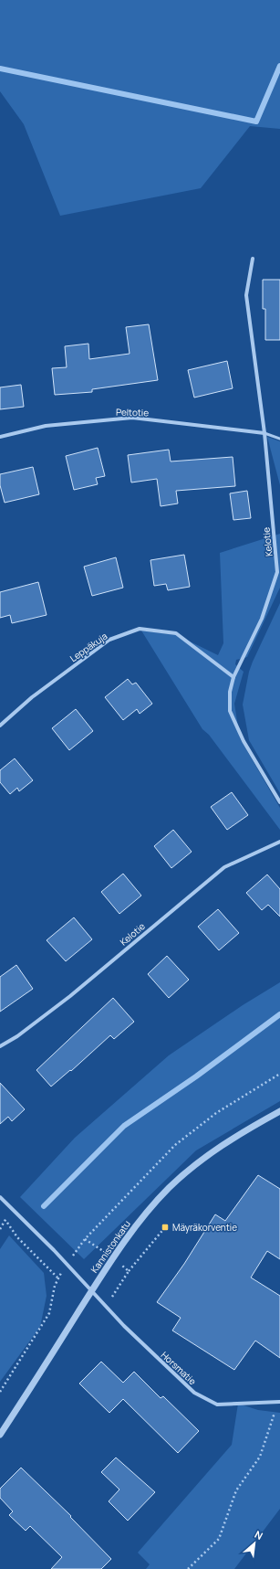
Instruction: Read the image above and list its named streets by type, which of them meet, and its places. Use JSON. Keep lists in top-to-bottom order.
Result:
{
  "streets": {
    "street": [
      "Peltotie",
      "Kelotie",
      "Leppäkuja",
      "Kannistonkatu",
      "Horsmatie"
    ]
  },
  "crossings": [
    ["Peltotie", "Kelotie"],
    ["Kelotie", "Leppäkuja"],
    ["Kannistonkatu", "Horsmatie"]
  ],
  "places": {
    "transit": ["Mäyräkorventie"]
  },
  "north": "top right"
}
